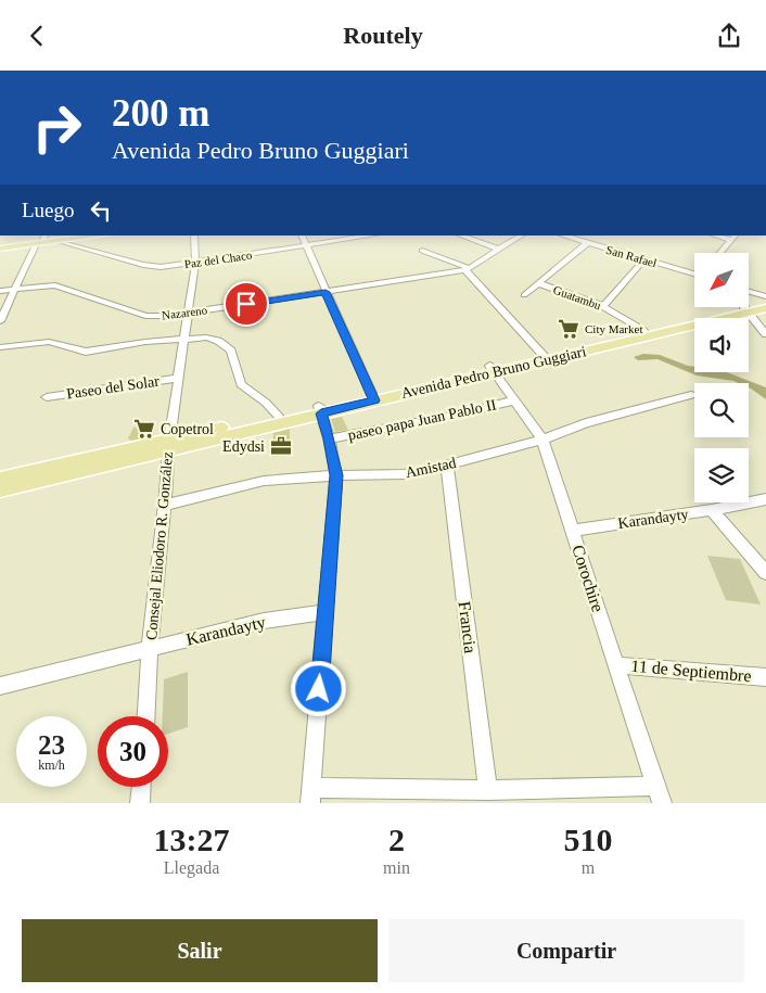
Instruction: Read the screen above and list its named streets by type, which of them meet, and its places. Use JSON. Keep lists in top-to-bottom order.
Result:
{
  "streets": {
    "main road": ["Avenida Pedro Bruno Guggiari"],
    "street": [
      "San Rafael",
      "Paz del Chaco",
      "Guatambu",
      "Nazareno",
      "Paseo del Solar",
      "paseo papa Juan Pablo II",
      "Amistad",
      "Karandayty",
      "Consejal Eliodoro R. González",
      "Corochire",
      "Francia",
      "11 de Septiembre"
    ]
  },
  "crossings": [
    ["Paz del Chaco", "Consejal Eliodoro R. González"],
    ["Guatambu", "Avenida Pedro Bruno Guggiari"],
    ["Nazareno", "Consejal Eliodoro R. González"],
    ["Avenida Pedro Bruno Guggiari", "Consejal Eliodoro R. González"],
    ["Avenida Pedro Bruno Guggiari", "Corochire"],
    ["Paseo del Solar", "Consejal Eliodoro R. González"],
    ["paseo papa Juan Pablo II", "Corochire"],
    ["Amistad", "Consejal Eliodoro R. González"],
    ["Amistad", "Corochire"],
    ["Amistad", "Francia"],
    ["Karandayty", "Consejal Eliodoro R. González"],
    ["Karandayty", "Corochire"],
    ["Corochire", "11 de Septiembre"]
  ],
  "places": {
    "supermarket": ["City Market", "Copetrol"],
    "office": ["Edydsi"]
  },
  "north": "bottom left",
  "page": {
    "header": "Routely",
    "turn": ["200 m", "Avenida Pedro Bruno Guggiari"],
    "then": "Luego",
    "speed": "23 km/h",
    "limit": "30",
    "eta": [
      "13:27",
      "Llegada",
      "2",
      "min",
      "510",
      "m"
    ],
    "buttons": ["Salir", "Compartir"]
  }
}
